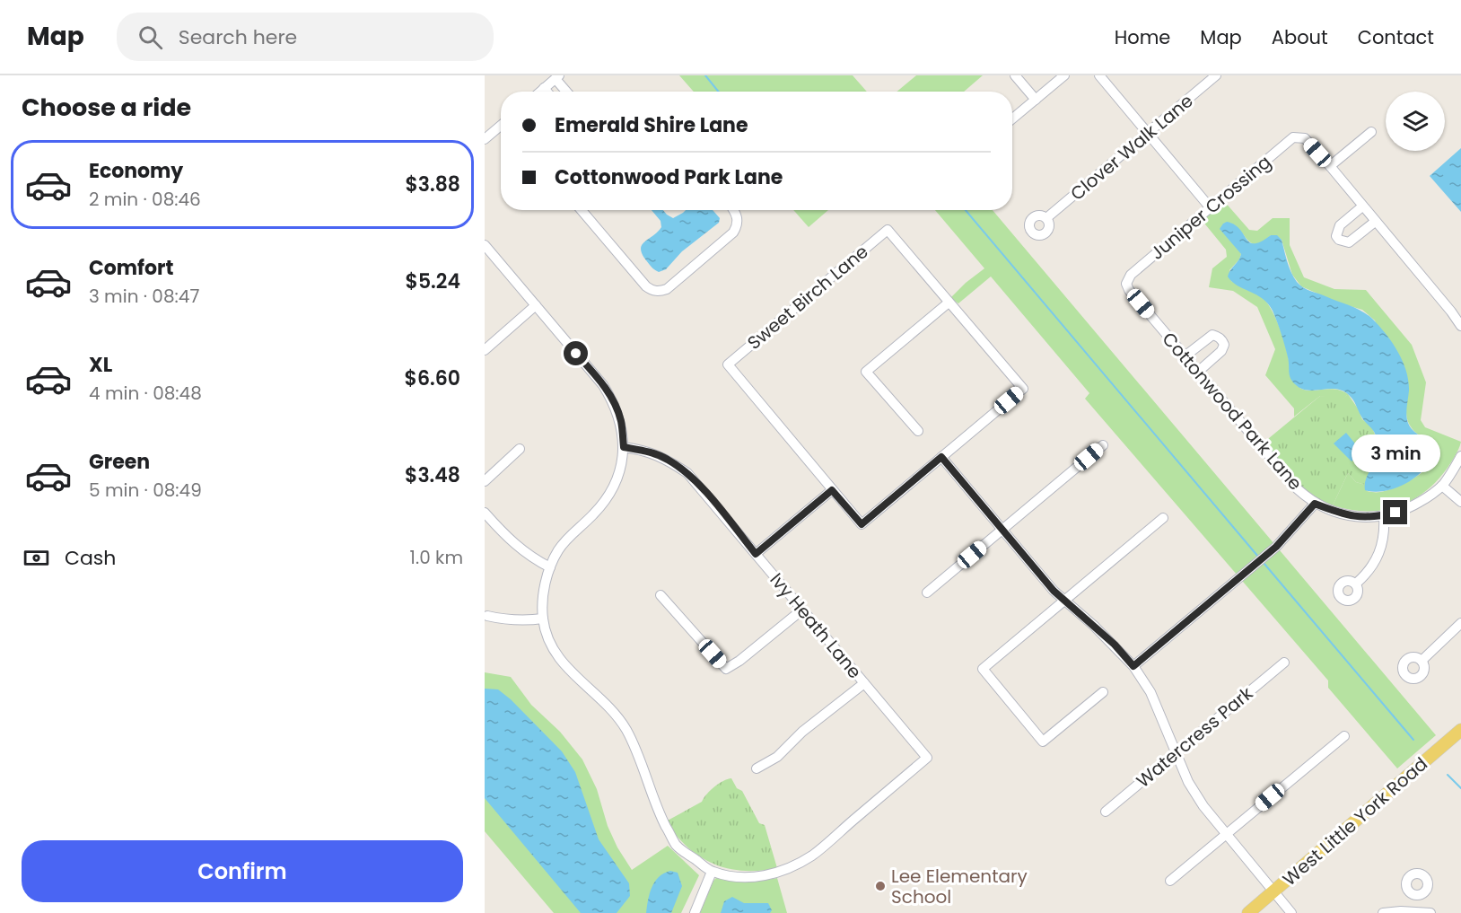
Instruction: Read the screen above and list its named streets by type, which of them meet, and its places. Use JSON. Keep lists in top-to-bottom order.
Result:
{
  "streets": {
    "main road": ["West Little York Road"],
    "street": [
      "Clover Walk Lane",
      "Juniper Crossing",
      "Sweet Birch Lane",
      "Cottonwood Park Lane",
      "Ivy Heath Lane",
      "Watercress Park"
    ]
  },
  "crossings": [
    ["Juniper Crossing", "Cottonwood Park Lane"]
  ],
  "places": ["Lee Elementary School"],
  "page": {
    "header": "Map",
    "search": "Search here",
    "nav": [
      "Home",
      "Map",
      "About",
      "Contact"
    ],
    "heading": "Choose a ride",
    "banner": ["Emerald Shire Lane", "Cottonwood Park Lane"],
    "list": [
      {
        "name": "Economy",
        "note": "2 min · 08:46",
        "value": "$3.88"
      },
      {
        "name": "Comfort",
        "note": "3 min · 08:47",
        "value": "$5.24"
      },
      {
        "name": "XL",
        "note": "4 min · 08:48",
        "value": "$6.60"
      },
      {
        "name": "Green",
        "note": "5 min · 08:49",
        "value": "$3.48"
      }
    ],
    "bubble": "3 min",
    "pay": ["Cash", "1.0 km"],
    "buttons": "Confirm"
  }
}
